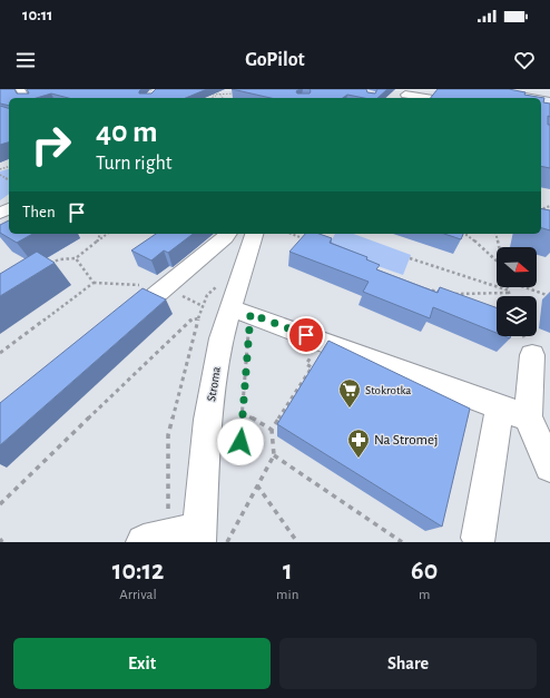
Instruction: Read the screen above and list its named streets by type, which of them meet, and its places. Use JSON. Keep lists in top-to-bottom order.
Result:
{
  "streets": {
    "street": ["Stroma"]
  },
  "places": {
    "supermarket": ["Stokrotka"],
    "pharmacy": ["Na Stromej"]
  },
  "north": "right",
  "page": {
    "status": "10:11",
    "header": "GoPilot",
    "turn": ["40 m", "Turn right"],
    "then": "Then",
    "eta": [
      "10:12",
      "Arrival",
      "1",
      "min",
      "60",
      "m"
    ],
    "buttons": ["Exit", "Share"]
  }
}
